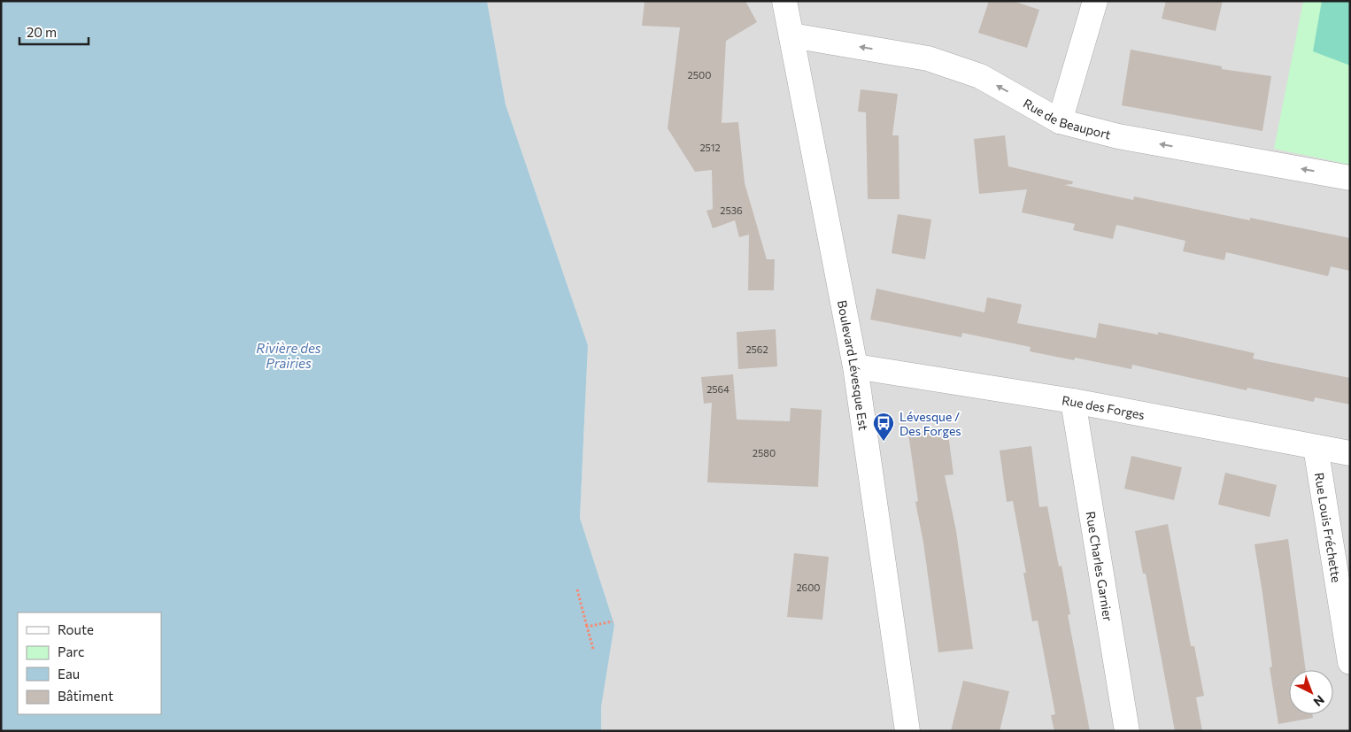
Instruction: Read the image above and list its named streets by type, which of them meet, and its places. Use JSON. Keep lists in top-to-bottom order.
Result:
{
  "streets": {
    "street": [
      "Rue de Beauport",
      "Boulevard Lévesque Est",
      "Rue des Forges",
      "Rue Louis Fréchette",
      "Rue Charles Garnier"
    ]
  },
  "crossings": [
    ["Rue de Beauport", "Boulevard Lévesque Est"],
    ["Boulevard Lévesque Est", "Rue des Forges"],
    ["Rue des Forges", "Rue Louis Fréchette"],
    ["Rue des Forges", "Rue Charles Garnier"]
  ],
  "one_way": ["Rue de Beauport"],
  "water": ["Rivière des Prairies"],
  "places": {
    "bus stop": ["Lévesque / Des Forges"]
  },
  "house_numbers": [
    "2500",
    "2512",
    "2536",
    "2562",
    "2564",
    "2580",
    "2600"
  ],
  "legend": [
    "Route",
    "Parc",
    "Eau",
    "Bâtiment"
  ],
  "scale_bar": "20 m",
  "north": "bottom right"
}
